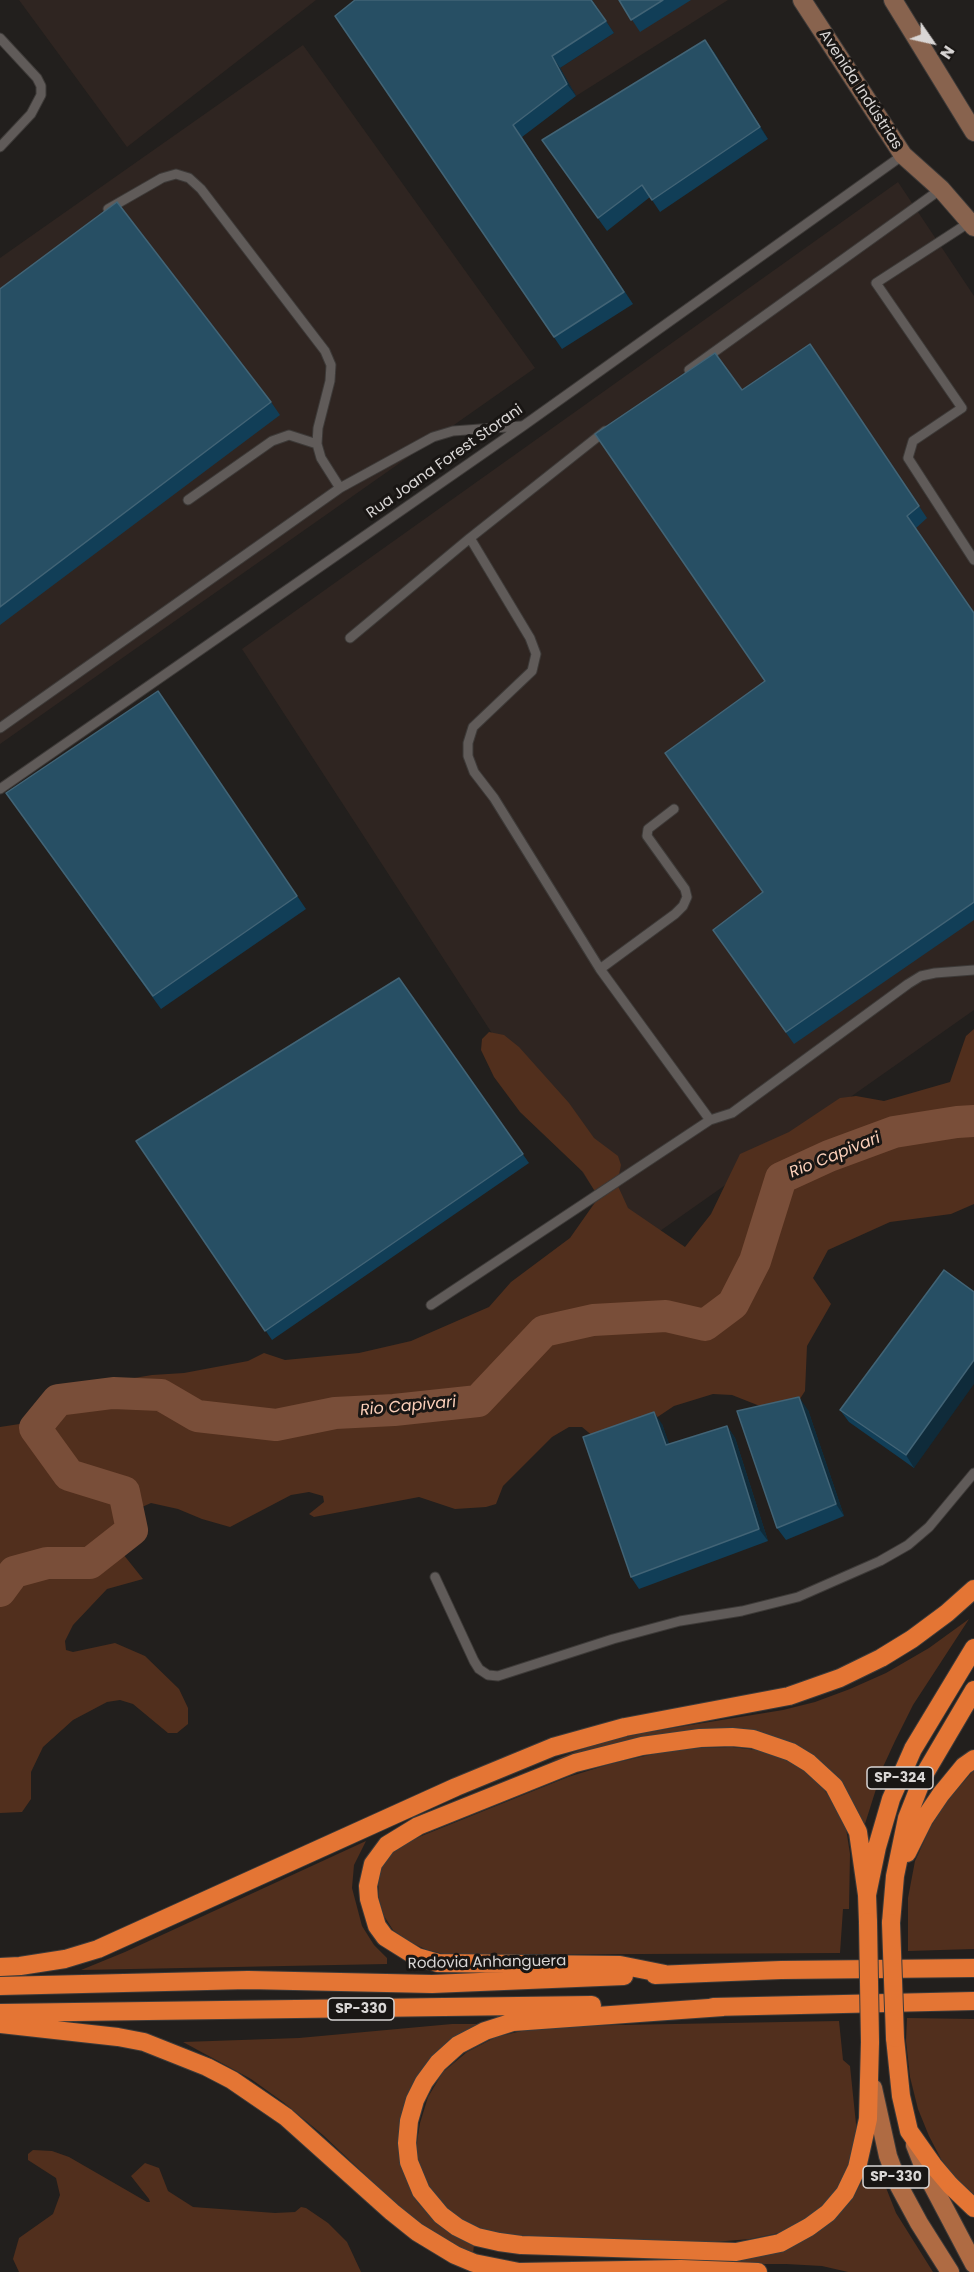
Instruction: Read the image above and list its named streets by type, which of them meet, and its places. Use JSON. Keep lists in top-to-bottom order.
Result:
{
  "streets": {
    "highway": ["SP-324", "Rodovia Anhanguera", "SP-330"],
    "street": ["Avenida Indústrias"],
    "lane": ["Rua Joana Forest Storani"]
  },
  "crossings": [
    ["Avenida Indústrias", "Rua Joana Forest Storani"],
    ["SP-324", "SP-330"]
  ],
  "water": ["Rio Capivari"],
  "north": "bottom right"
}
